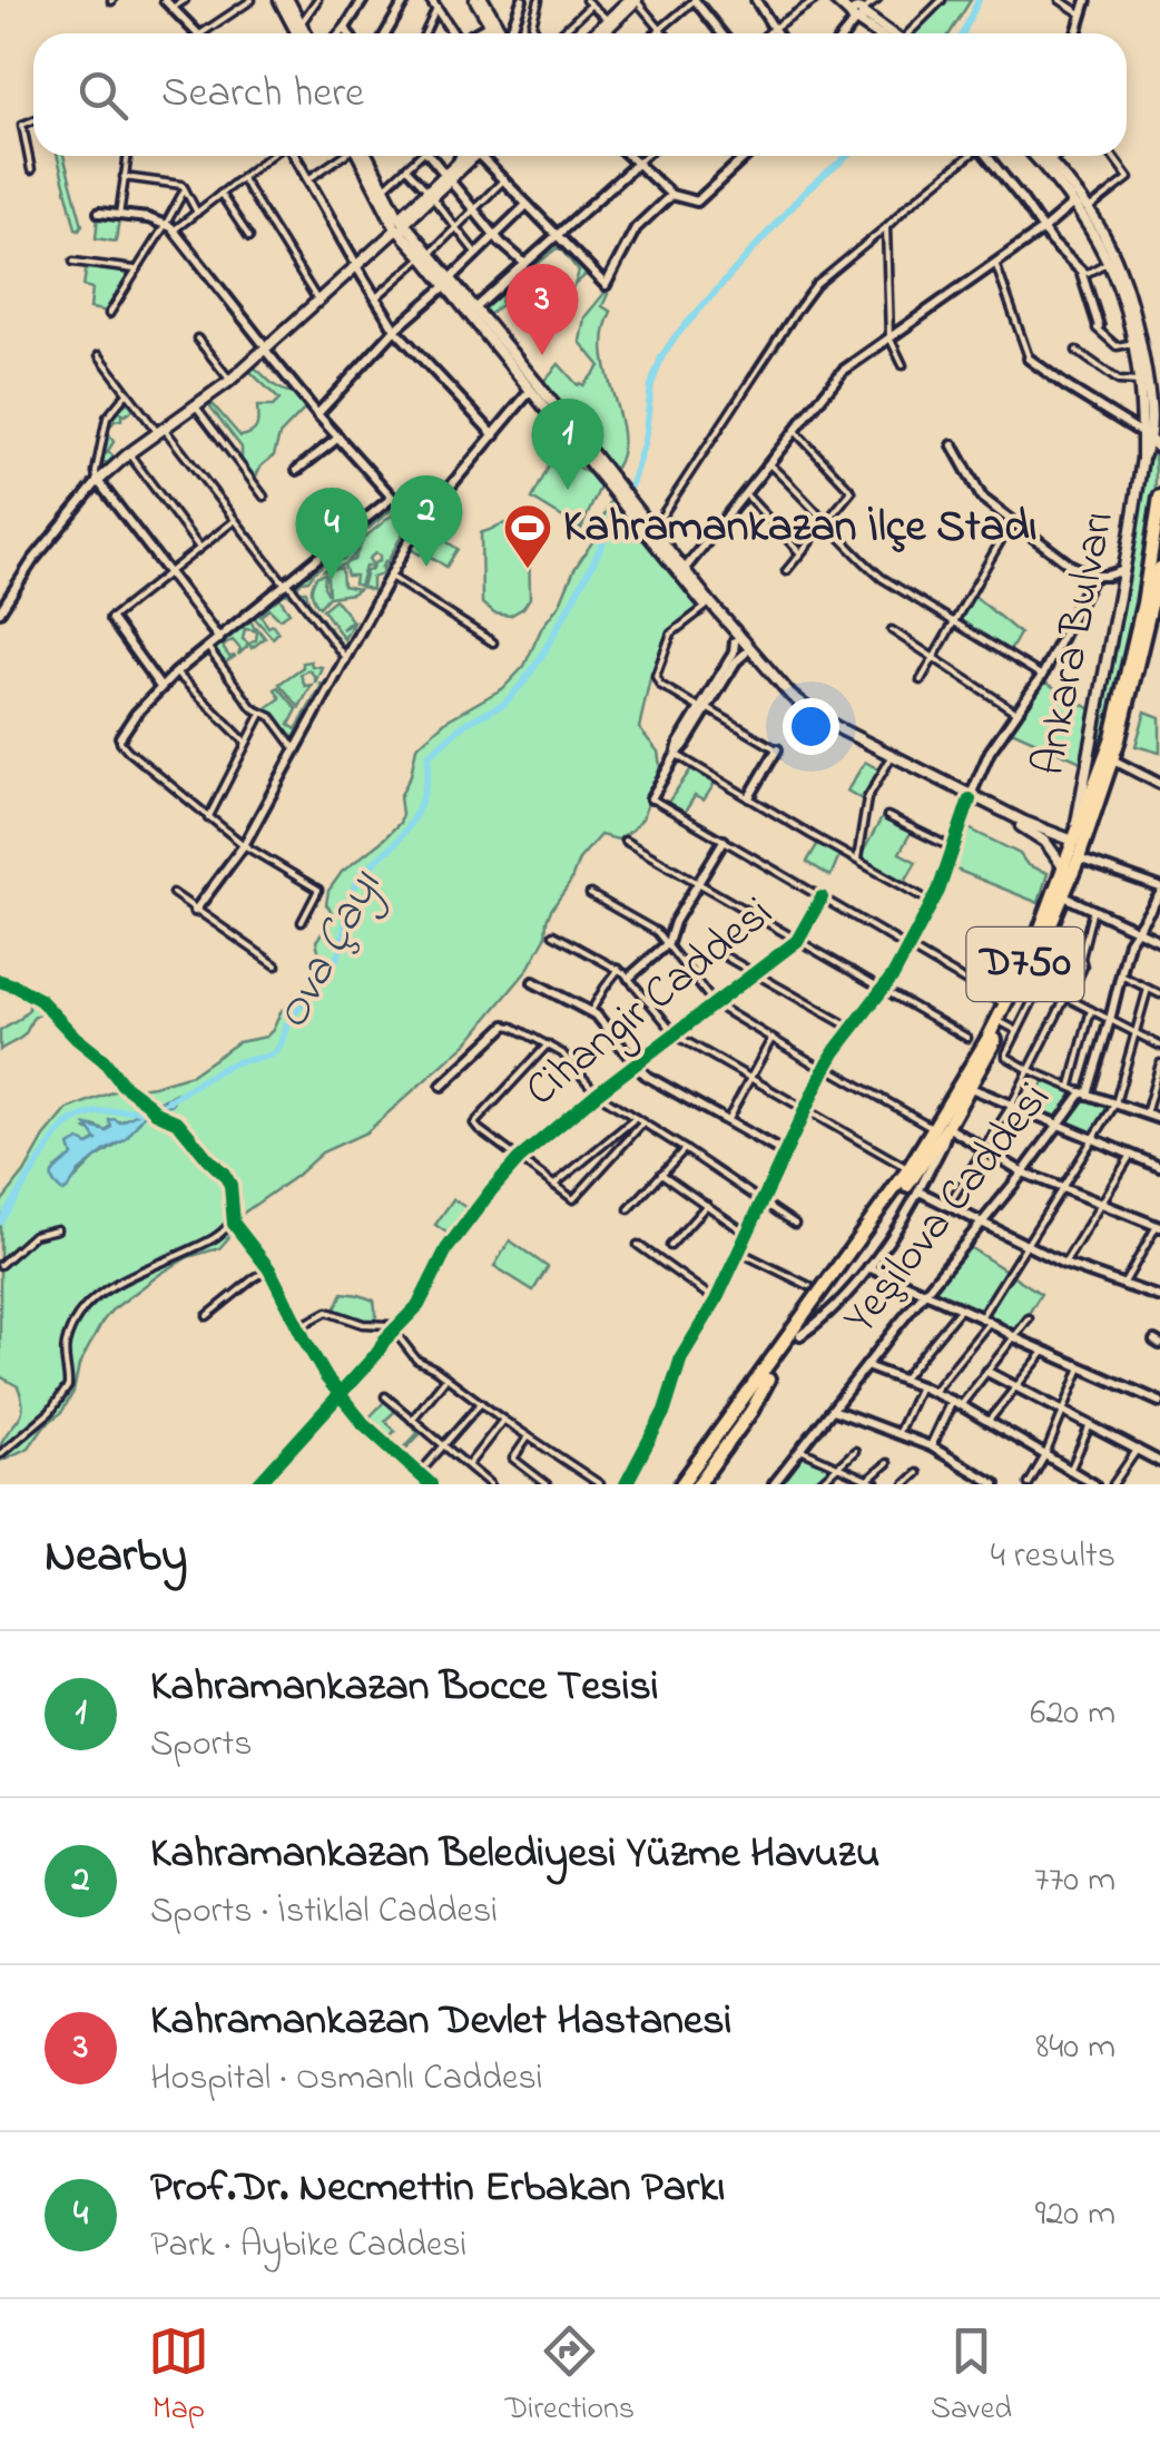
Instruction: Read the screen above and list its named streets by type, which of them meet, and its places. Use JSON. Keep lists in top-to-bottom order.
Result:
{
  "streets": {
    "highway": ["D750"],
    "main road": ["Ankara Bulvarı"],
    "street": ["Cihangir Caddesi", "Yeşilova Caddesi"]
  },
  "crossings": [
    ["Ankara Bulvarı", "D750"]
  ],
  "water": ["Ova Çayı"],
  "places": {
    "sports": ["Kahramankazan İlçe Stadı"]
  },
  "page": {
    "search": "Search here",
    "pins": [
      "3",
      "1",
      "2",
      "4"
    ],
    "heading": ["Nearby", "4 results"],
    "list": [
      {
        "mark": "1",
        "name": "Kahramankazan Bocce Tesisi",
        "note": "Sports",
        "value": "620 m"
      },
      {
        "mark": "2",
        "name": "Kahramankazan Belediyesi Yüzme Havuzu",
        "note": "Sports · İstiklal Caddesi",
        "value": "770 m"
      },
      {
        "mark": "3",
        "name": "Kahramankazan Devlet Hastanesi",
        "note": "Hospital · Osmanlı Caddesi",
        "value": "840 m"
      },
      {
        "mark": "4",
        "name": "Prof.Dr. Necmettin Erbakan Parkı",
        "note": "Park · Aybike Caddesi",
        "value": "920 m"
      }
    ],
    "nav": ["Map", "Directions", "Saved"]
  }
}
